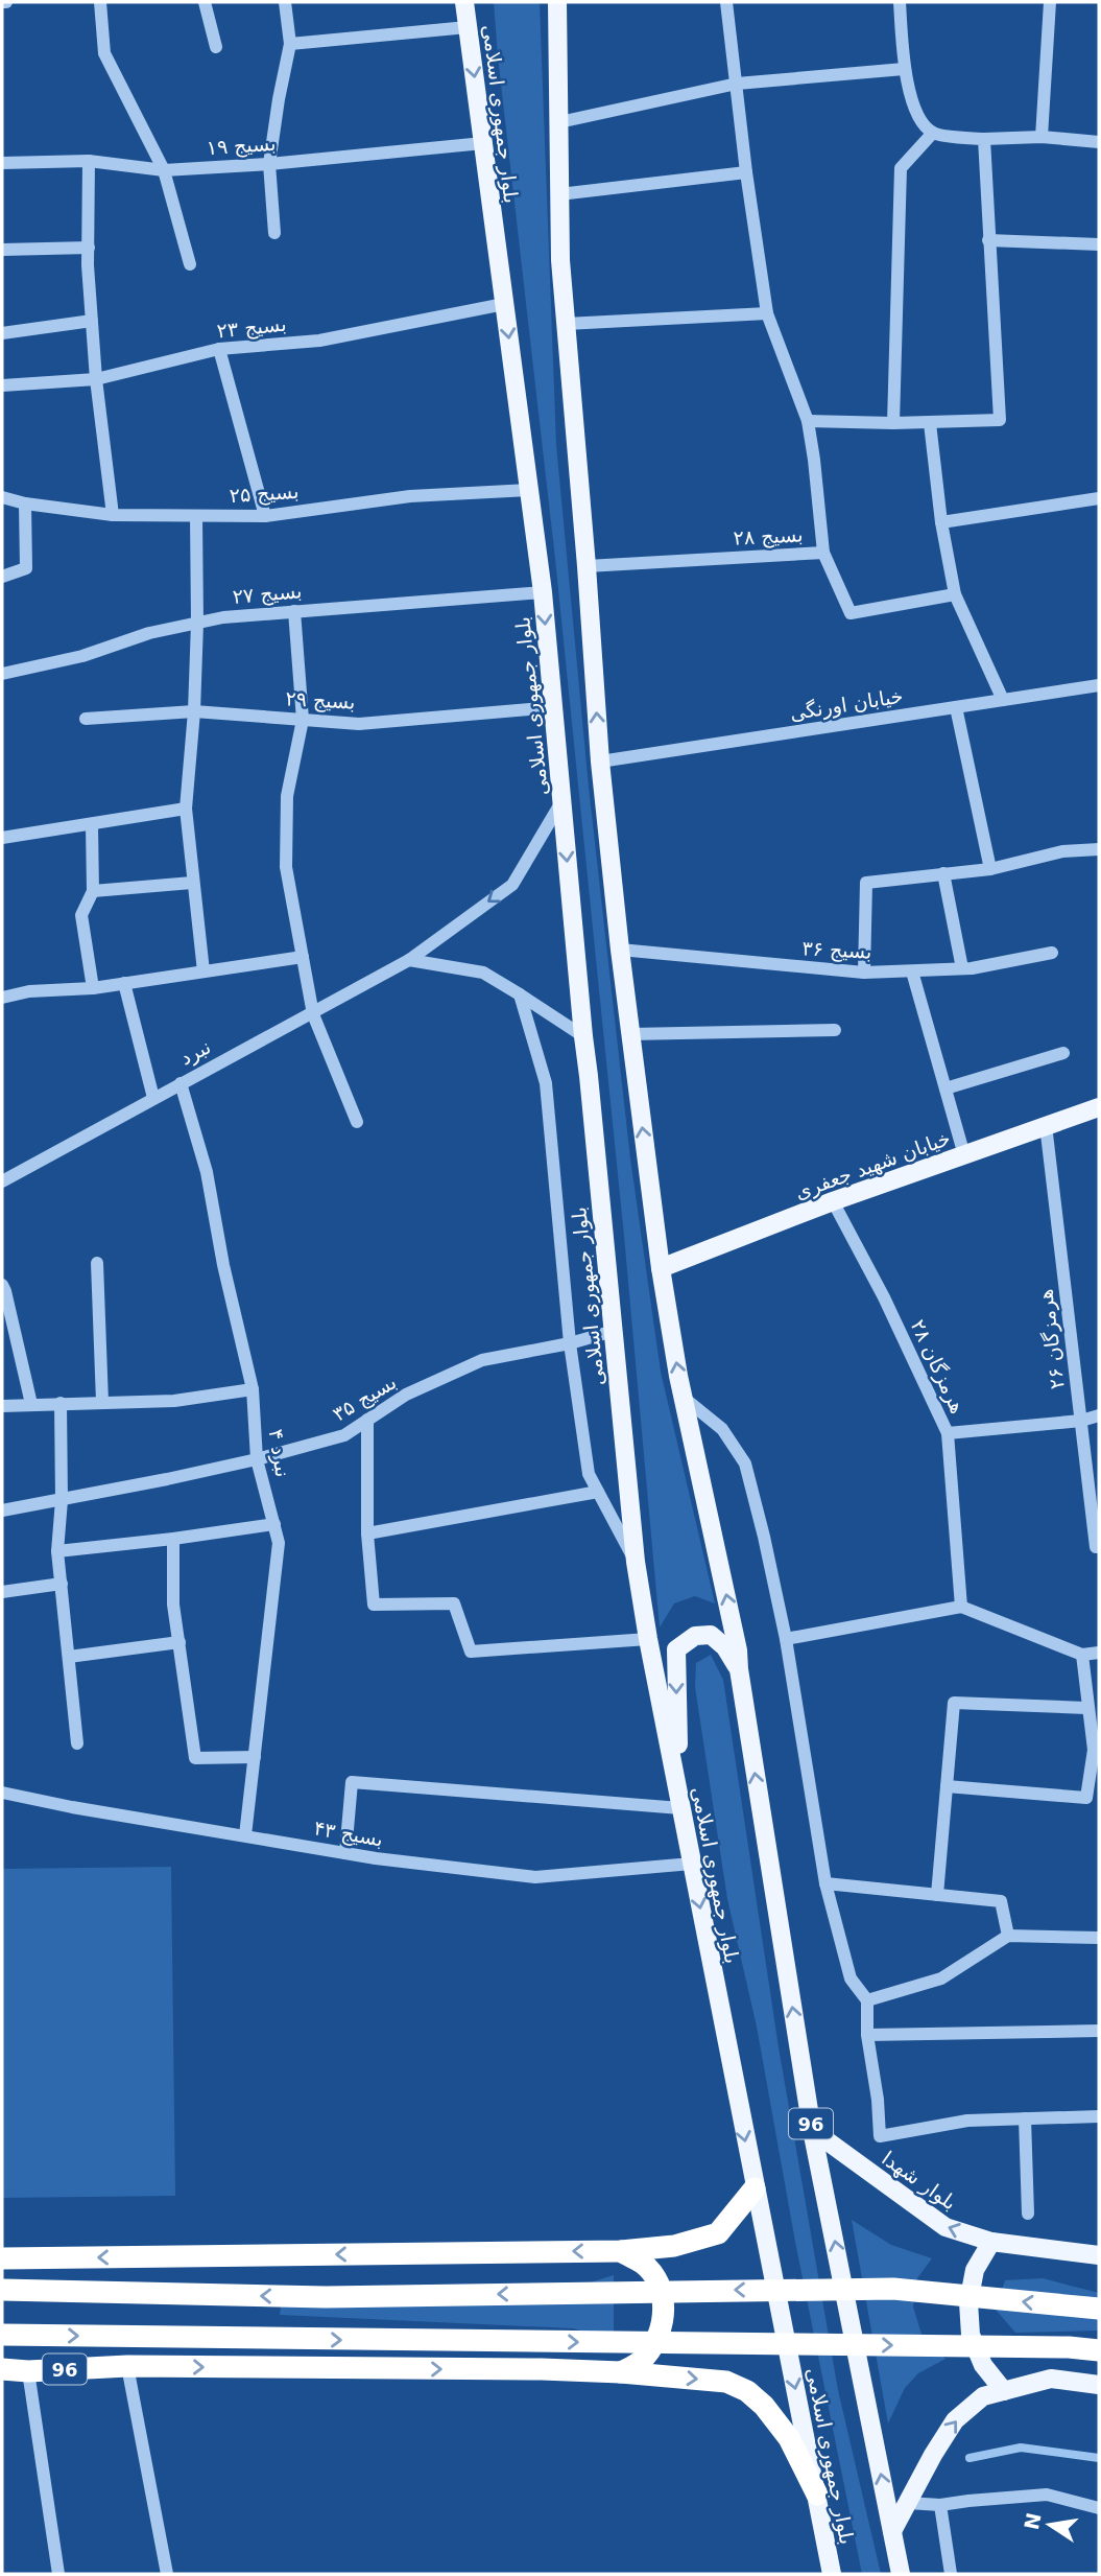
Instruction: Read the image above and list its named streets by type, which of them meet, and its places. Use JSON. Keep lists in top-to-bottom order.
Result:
{
  "streets": {
    "highway": ["96"],
    "main road": ["بلوار جمهوری اسلامی", "خیابان شهید جعفری", "بلوار شهدا"],
    "street": [
      "بسیج ۱۹",
      "بسیج ۲۳",
      "بسیج ۲۵",
      "بسیج ۲۸",
      "بسیج ۲۷",
      "بسیج ۲۹",
      "خیابان اورنگی",
      "بسیج ۳۶",
      "نبرد",
      "هرمزگان ۲۶",
      "هرمزگان ۲۸",
      "بسیج ۳۵",
      "نبرد ۴",
      "بسیج ۴۳"
    ]
  },
  "crossings": [
    ["بلوار جمهوری اسلامی", "بسیج ۱۹"],
    ["بلوار جمهوری اسلامی", "بسیج ۲۳"],
    ["بلوار جمهوری اسلامی", "بسیج ۲۵"],
    ["بلوار جمهوری اسلامی", "بسیج ۲۷"],
    ["بلوار جمهوری اسلامی", "بسیج ۲۹"],
    ["بلوار جمهوری اسلامی", "نبرد"],
    ["بلوار جمهوری اسلامی", "بسیج ۳۵"],
    ["بلوار جمهوری اسلامی", "بسیج ۴۳"],
    ["بلوار جمهوری اسلامی", "96"],
    ["نبرد", "نبرد ۴"],
    ["خیابان شهید جعفری", "هرمزگان ۲۶"],
    ["خیابان شهید جعفری", "هرمزگان ۲۸"],
    ["بسیج ۳۵", "نبرد ۴"],
    ["نبرد ۴", "بسیج ۴۳"],
    ["96", "بلوار شهدا"]
  ],
  "one_way": ["بلوار شهدا"],
  "north": "left"
}
